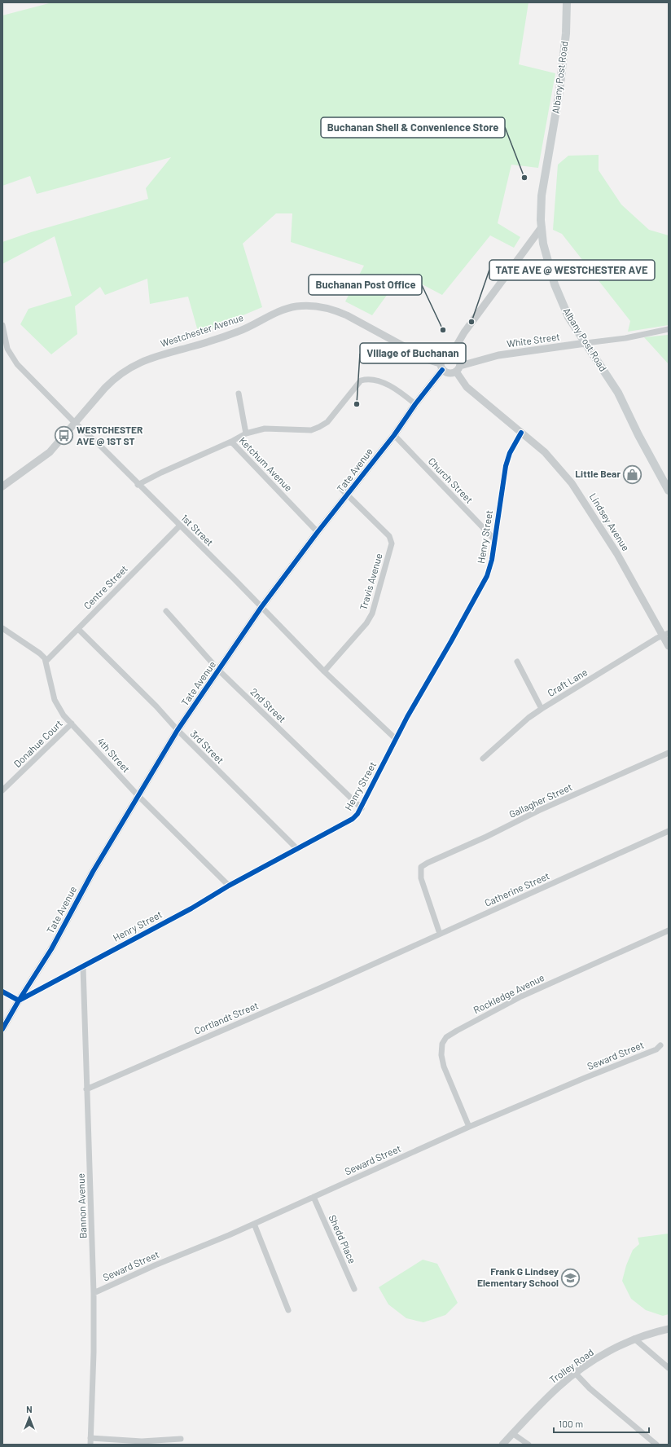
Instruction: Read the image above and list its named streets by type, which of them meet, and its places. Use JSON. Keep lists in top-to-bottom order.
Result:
{
  "streets": {
    "main road": ["Albany Post Road"],
    "street": [
      "Westchester Avenue",
      "White Street",
      "Ketchum Avenue",
      "Tate Avenue",
      "Church Street",
      "Lindsey Avenue",
      "1st Street",
      "Henry Street",
      "Travis Avenue",
      "Centre Street",
      "Craft Lane",
      "2nd Street",
      "Donahue Court",
      "3rd Street",
      "4th Street",
      "Gallagher Street",
      "Catherine Street",
      "Rockledge Avenue",
      "Cortlandt Street",
      "Seward Street",
      "Bannon Avenue",
      "Shedd Place",
      "Trolley Road"
    ]
  },
  "crossings": [
    ["Albany Post Road", "White Street"],
    ["Westchester Avenue", "White Street"],
    ["Westchester Avenue", "Tate Avenue"],
    ["Westchester Avenue", "Lindsey Avenue"],
    ["Westchester Avenue", "1st Street"],
    ["White Street", "Tate Avenue"],
    ["White Street", "Lindsey Avenue"],
    ["Ketchum Avenue", "Tate Avenue"],
    ["Ketchum Avenue", "1st Street"],
    ["Tate Avenue", "Church Street"],
    ["Tate Avenue", "Lindsey Avenue"],
    ["Tate Avenue", "1st Street"],
    ["Tate Avenue", "Henry Street"],
    ["Tate Avenue", "Travis Avenue"],
    ["Tate Avenue", "2nd Street"],
    ["Tate Avenue", "3rd Street"],
    ["Tate Avenue", "4th Street"],
    ["Church Street", "Henry Street"],
    ["Lindsey Avenue", "Henry Street"],
    ["Lindsey Avenue", "Craft Lane"],
    ["1st Street", "Henry Street"],
    ["1st Street", "Travis Avenue"],
    ["1st Street", "Centre Street"],
    ["Henry Street", "2nd Street"],
    ["Henry Street", "3rd Street"],
    ["Henry Street", "4th Street"],
    ["Henry Street", "Bannon Avenue"],
    ["Centre Street", "3rd Street"],
    ["Centre Street", "4th Street"],
    ["Donahue Court", "4th Street"],
    ["Gallagher Street", "Catherine Street"],
    ["Catherine Street", "Cortlandt Street"],
    ["Rockledge Avenue", "Seward Street"],
    ["Cortlandt Street", "Bannon Avenue"],
    ["Seward Street", "Bannon Avenue"],
    ["Seward Street", "Shedd Place"]
  ],
  "places": {
    "other": [
      "Buchanan Shell & Convenience Store",
      "TATE AVE @ WESTCHESTER AVE",
      "Buchanan Post Office",
      "VIllage of Buchanan"
    ],
    "bus stop": ["WESTCHESTER AVE @ 1ST ST"],
    "shop": ["Little Bear"],
    "school or university": ["Frank G Lindsey Elementary School"]
  },
  "scale_bar": "100 m",
  "north": "top"
}
